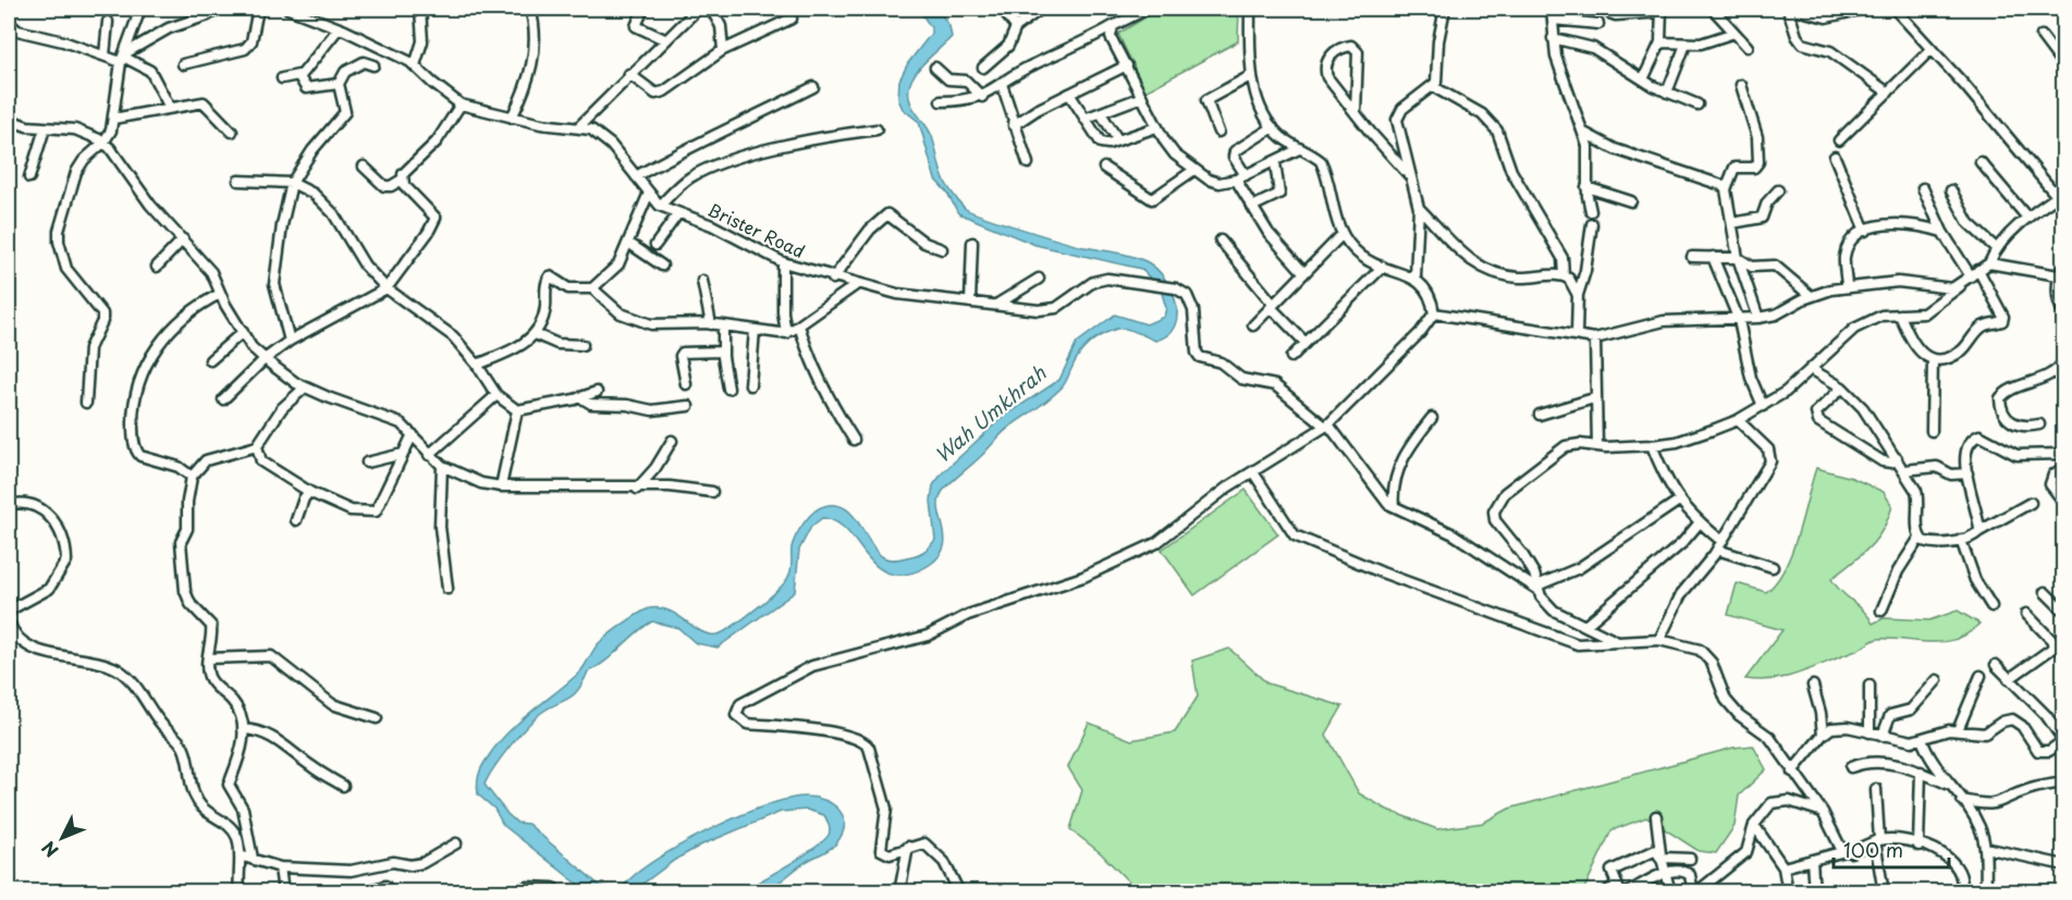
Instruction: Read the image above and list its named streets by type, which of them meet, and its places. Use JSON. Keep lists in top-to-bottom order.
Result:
{
  "streets": {
    "street": ["Brister Road"]
  },
  "water": ["Wah Umkhrah"],
  "scale_bar": "100 m",
  "north": "bottom left"
}
